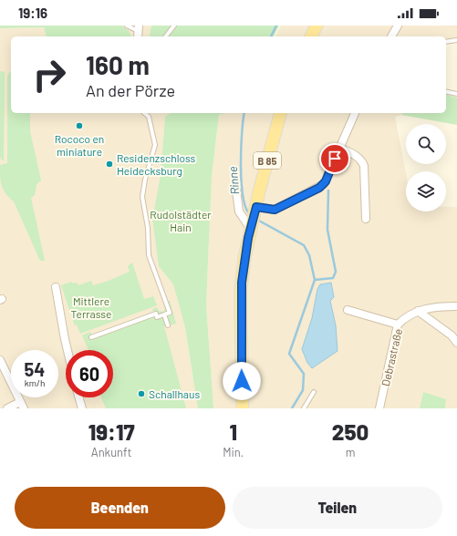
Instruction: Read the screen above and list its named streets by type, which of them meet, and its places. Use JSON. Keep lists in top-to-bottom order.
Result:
{
  "streets": {
    "main road": ["B 85"],
    "street": ["Debrastraße"]
  },
  "water": ["Rinne"],
  "parks": ["Rudolstädter Hain", "Mittlere Terrasse"],
  "places": ["Rococo en miniature", "Residenzschloss Heidecksburg", "Schallhaus"],
  "page": {
    "status": "19:16",
    "turn": ["160 m", "An der Pörze"],
    "speed": "54 km/h",
    "limit": "60",
    "eta": [
      "19:17",
      "Ankunft",
      "1",
      "Min.",
      "250",
      "m"
    ],
    "buttons": ["Beenden", "Teilen"]
  }
}
